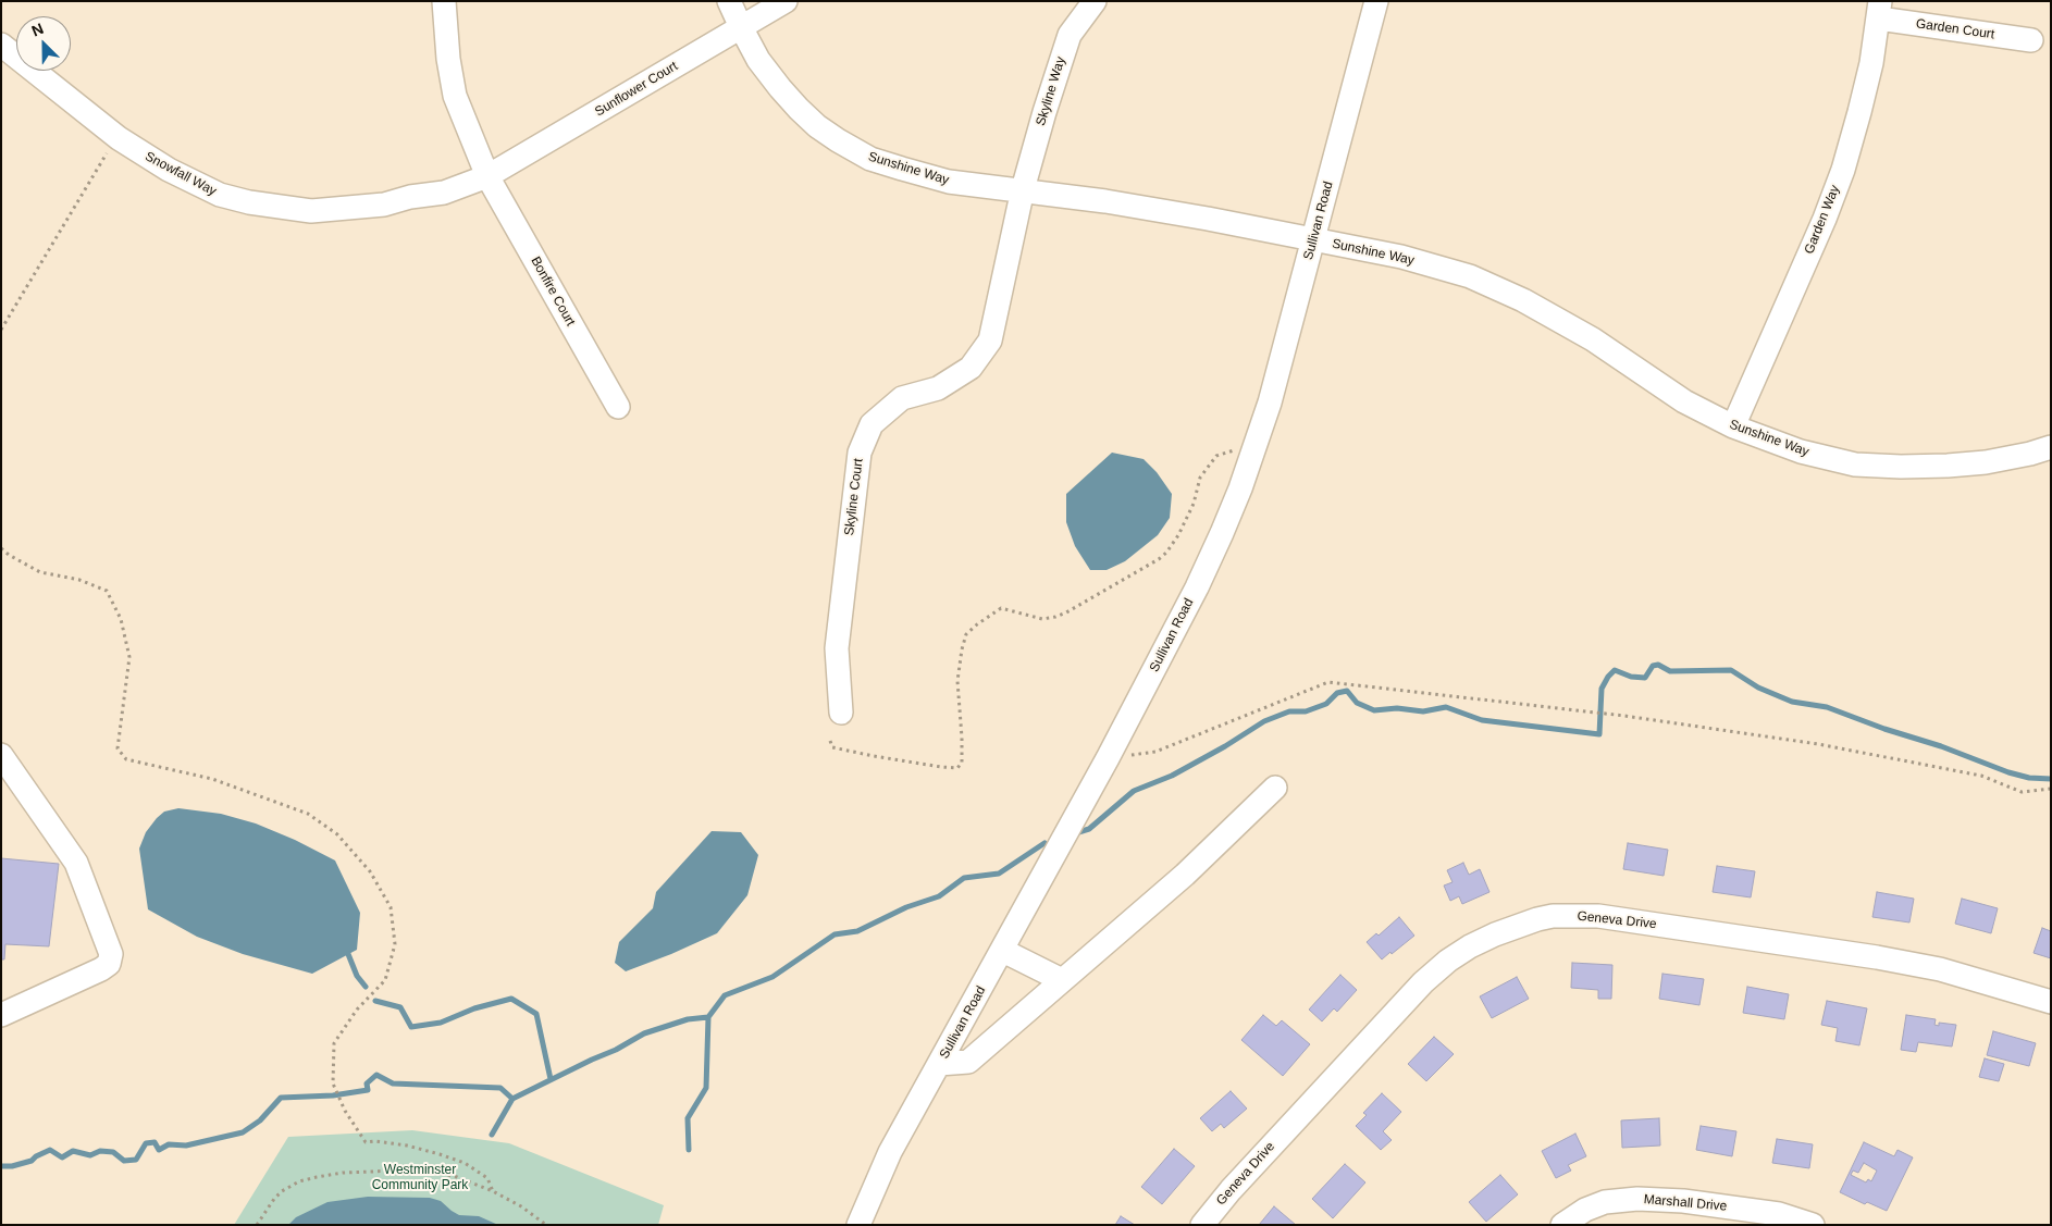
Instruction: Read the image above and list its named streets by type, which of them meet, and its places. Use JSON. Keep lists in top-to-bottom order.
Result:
{
  "streets": {
    "street": [
      "Garden Court",
      "Sunflower Court",
      "Skyline Way",
      "Sunshine Way",
      "Snowfall Way",
      "Garden Way",
      "Sullivan Road",
      "Bonfire Court",
      "Skyline Court",
      "Geneva Drive",
      "Marshall Drive"
    ]
  },
  "crossings": [
    ["Garden Court", "Garden Way"],
    ["Sunflower Court", "Sunshine Way"],
    ["Sunflower Court", "Snowfall Way"],
    ["Sunflower Court", "Bonfire Court"],
    ["Skyline Way", "Sunshine Way"],
    ["Skyline Way", "Skyline Court"],
    ["Sunshine Way", "Garden Way"],
    ["Sunshine Way", "Sullivan Road"],
    ["Sunshine Way", "Skyline Court"],
    ["Snowfall Way", "Bonfire Court"]
  ],
  "parks": ["Westminster Community Park"],
  "north": "top left"
}
